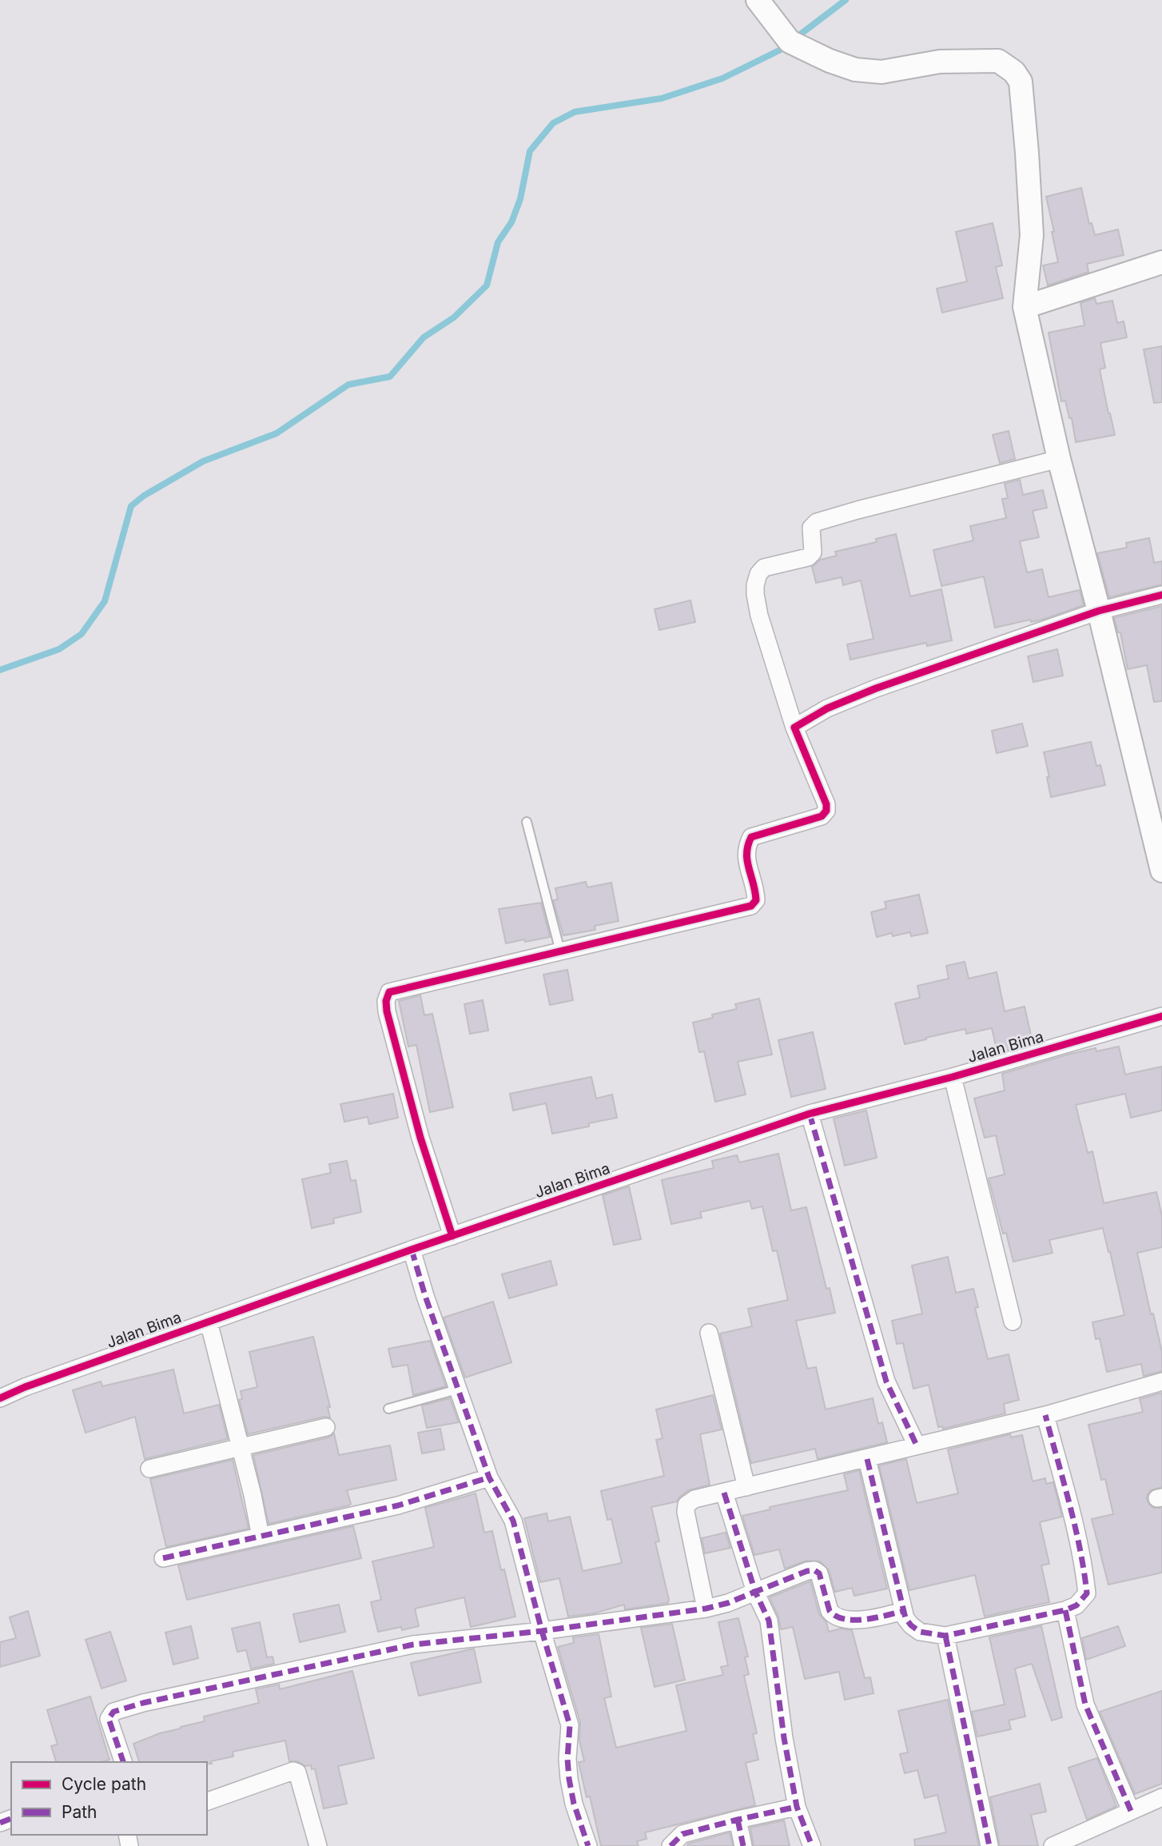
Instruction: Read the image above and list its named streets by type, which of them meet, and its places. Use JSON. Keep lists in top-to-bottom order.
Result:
{
  "streets": {
    "street": ["Jalan Bima"]
  },
  "legend": ["Cycle path", "Path"]
}
